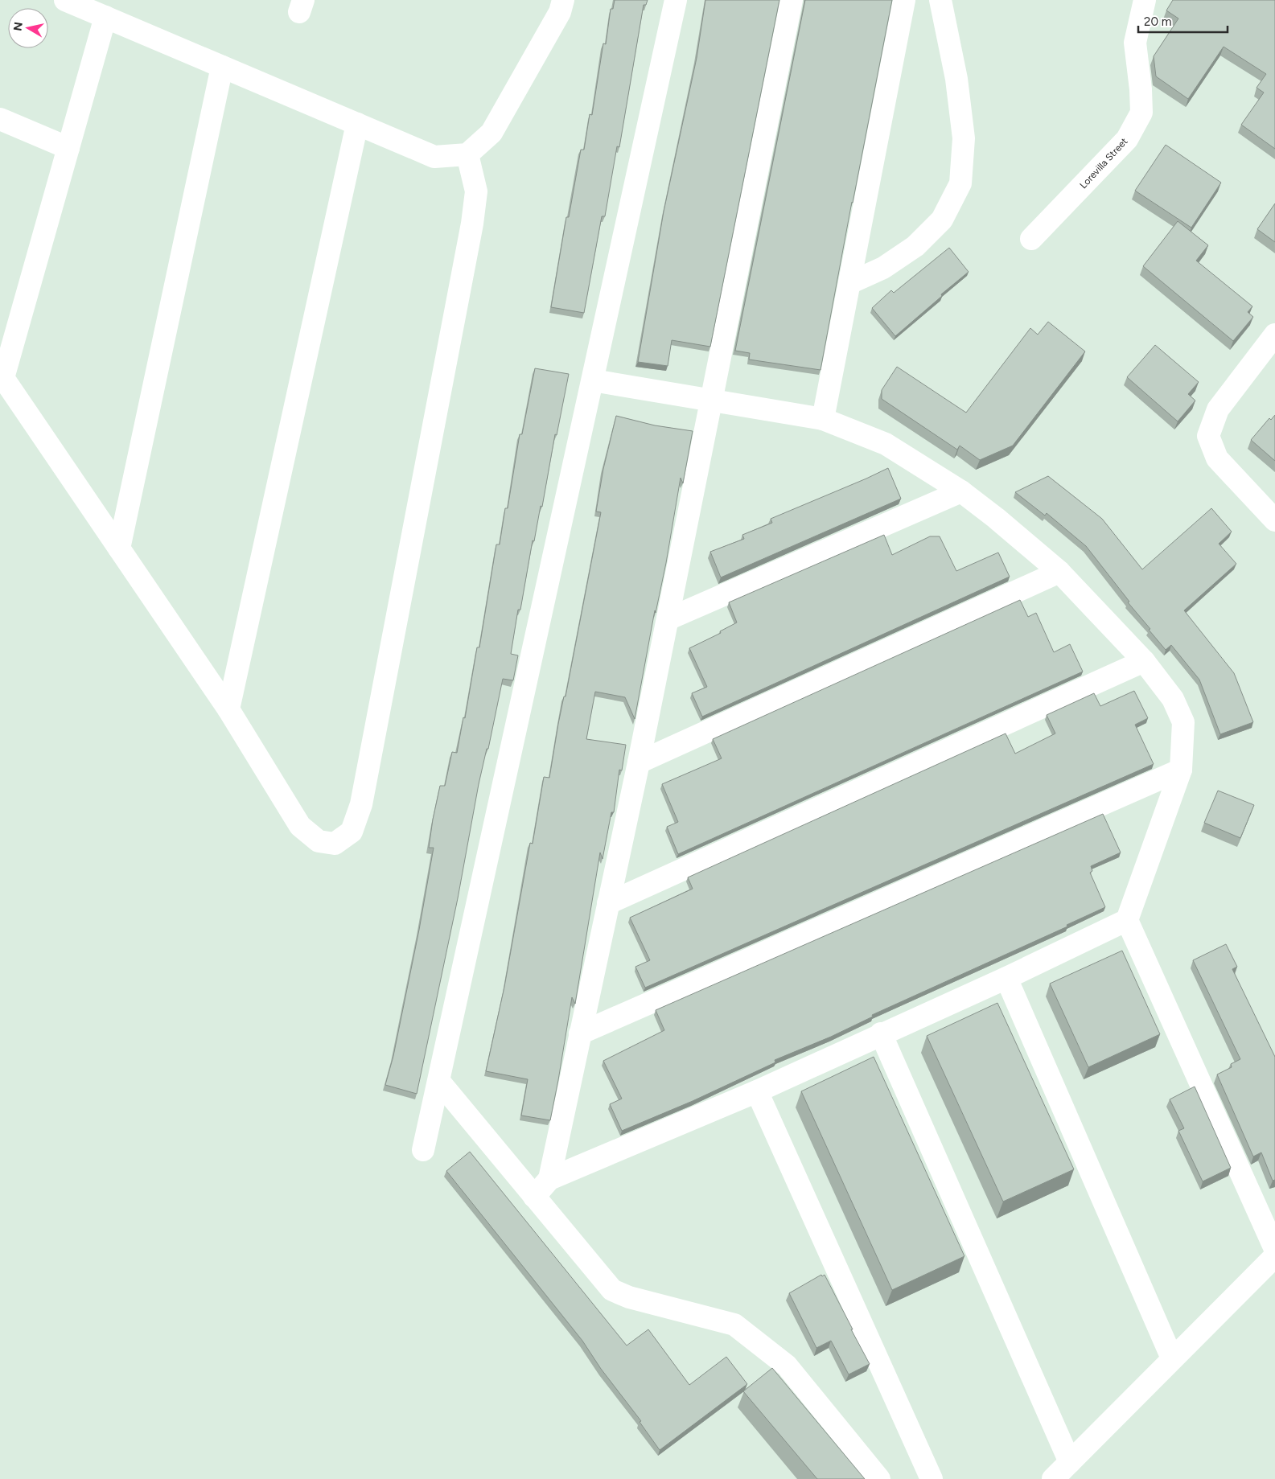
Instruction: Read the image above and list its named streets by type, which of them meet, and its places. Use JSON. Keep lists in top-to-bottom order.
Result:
{
  "streets": {
    "street": ["Lorevilla Street"]
  },
  "scale_bar": "20 m",
  "north": "left"
}
